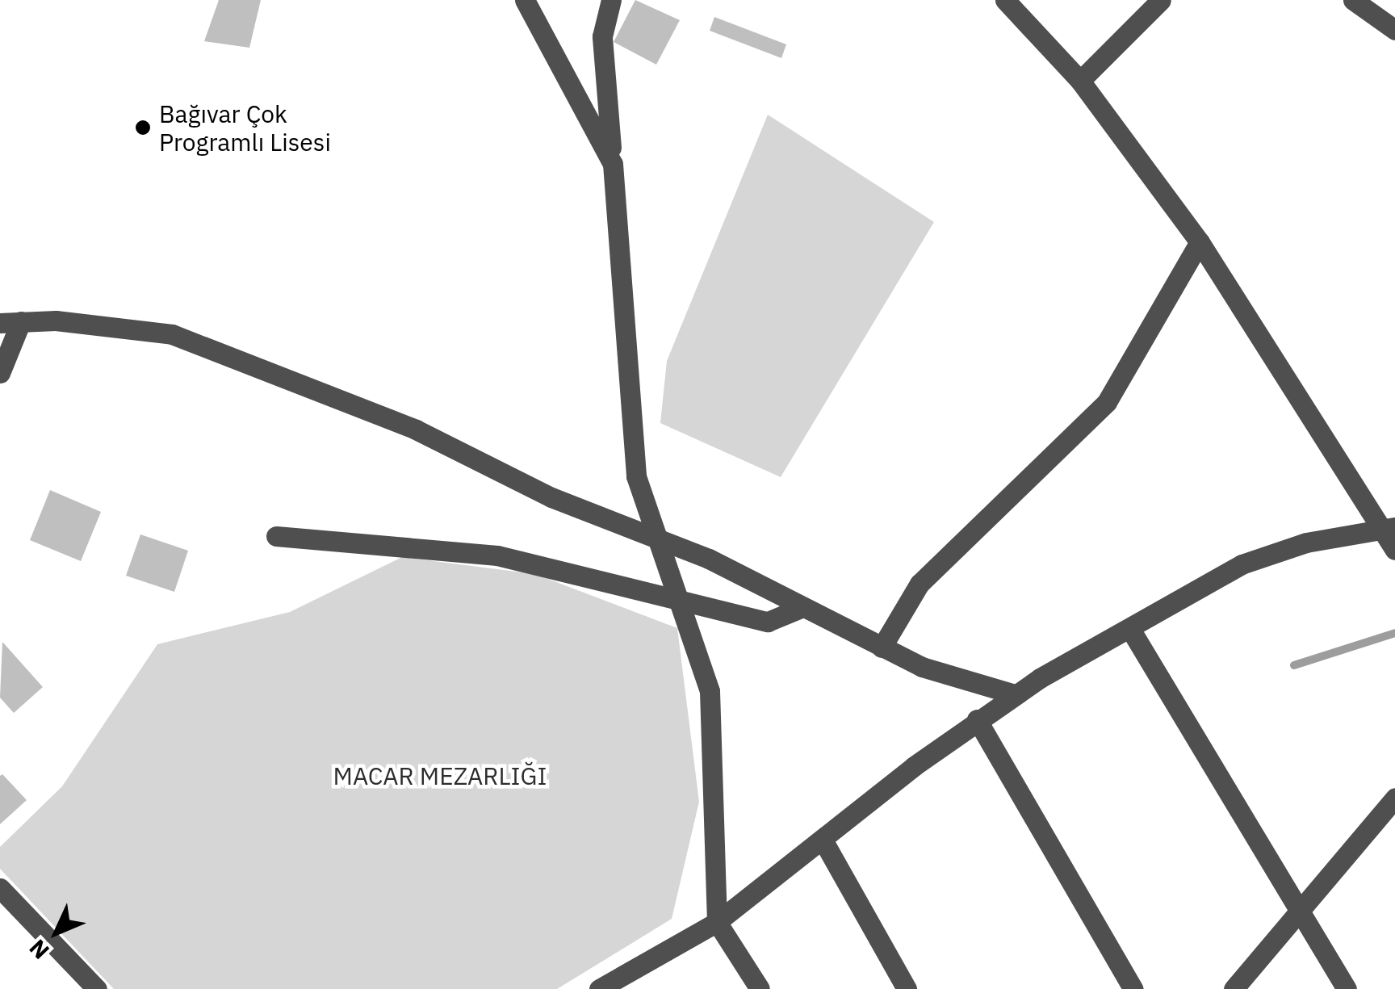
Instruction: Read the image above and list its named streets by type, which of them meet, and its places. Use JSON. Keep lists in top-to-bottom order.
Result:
{
  "parks": ["MACAR MEZARLIĞI"],
  "places": ["Bağıvar Çok Programlı Lisesi"],
  "north": "bottom left"
}
